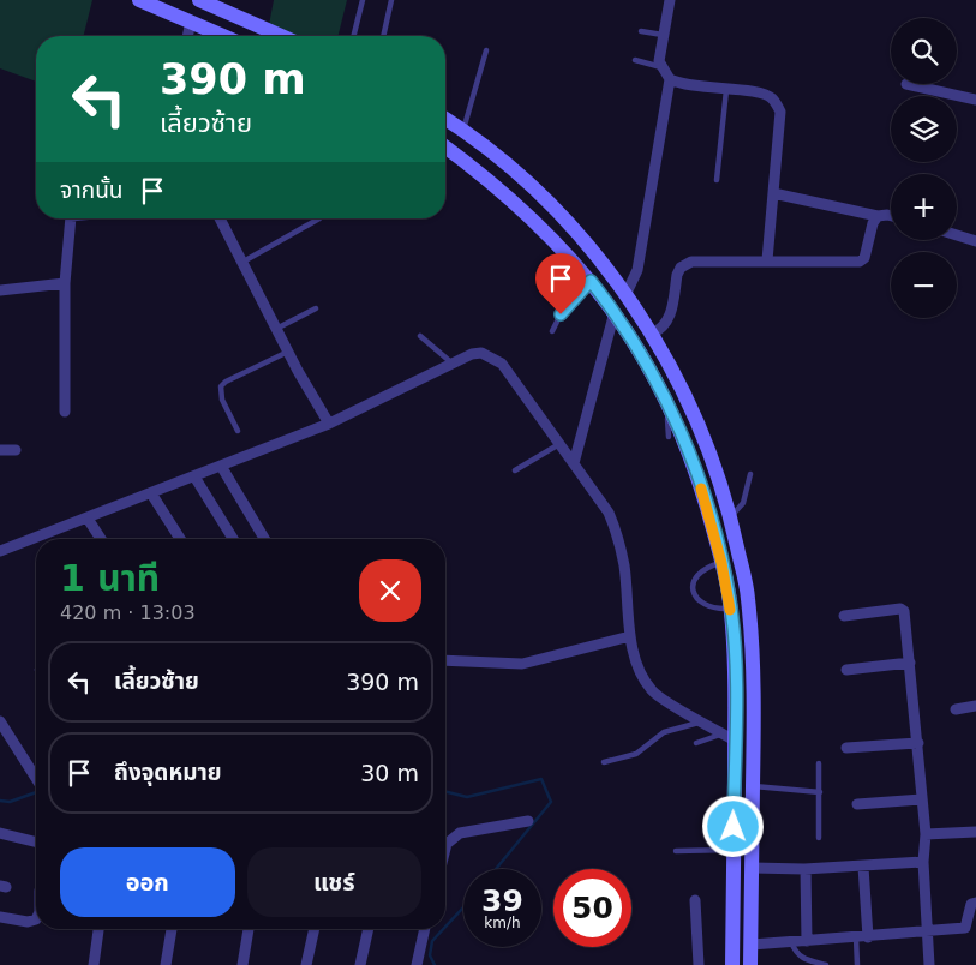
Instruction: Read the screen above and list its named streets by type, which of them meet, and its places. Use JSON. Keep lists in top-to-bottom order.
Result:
{
  "page": {
    "map_buttons": ["+", "−"],
    "turn": ["390 m", "เลี้ยวซ้าย"],
    "then": "จากนั้น",
    "heading": ["1 นาที", "420 m · 13:03"],
    "list": [
      {
        "name": "เลี้ยวซ้าย",
        "value": "390 m"
      },
      {
        "name": "ถึงจุดหมาย",
        "value": "30 m"
      }
    ],
    "buttons": ["ออก", "แชร์"],
    "speed": "39 km/h",
    "limit": "50"
  }
}
